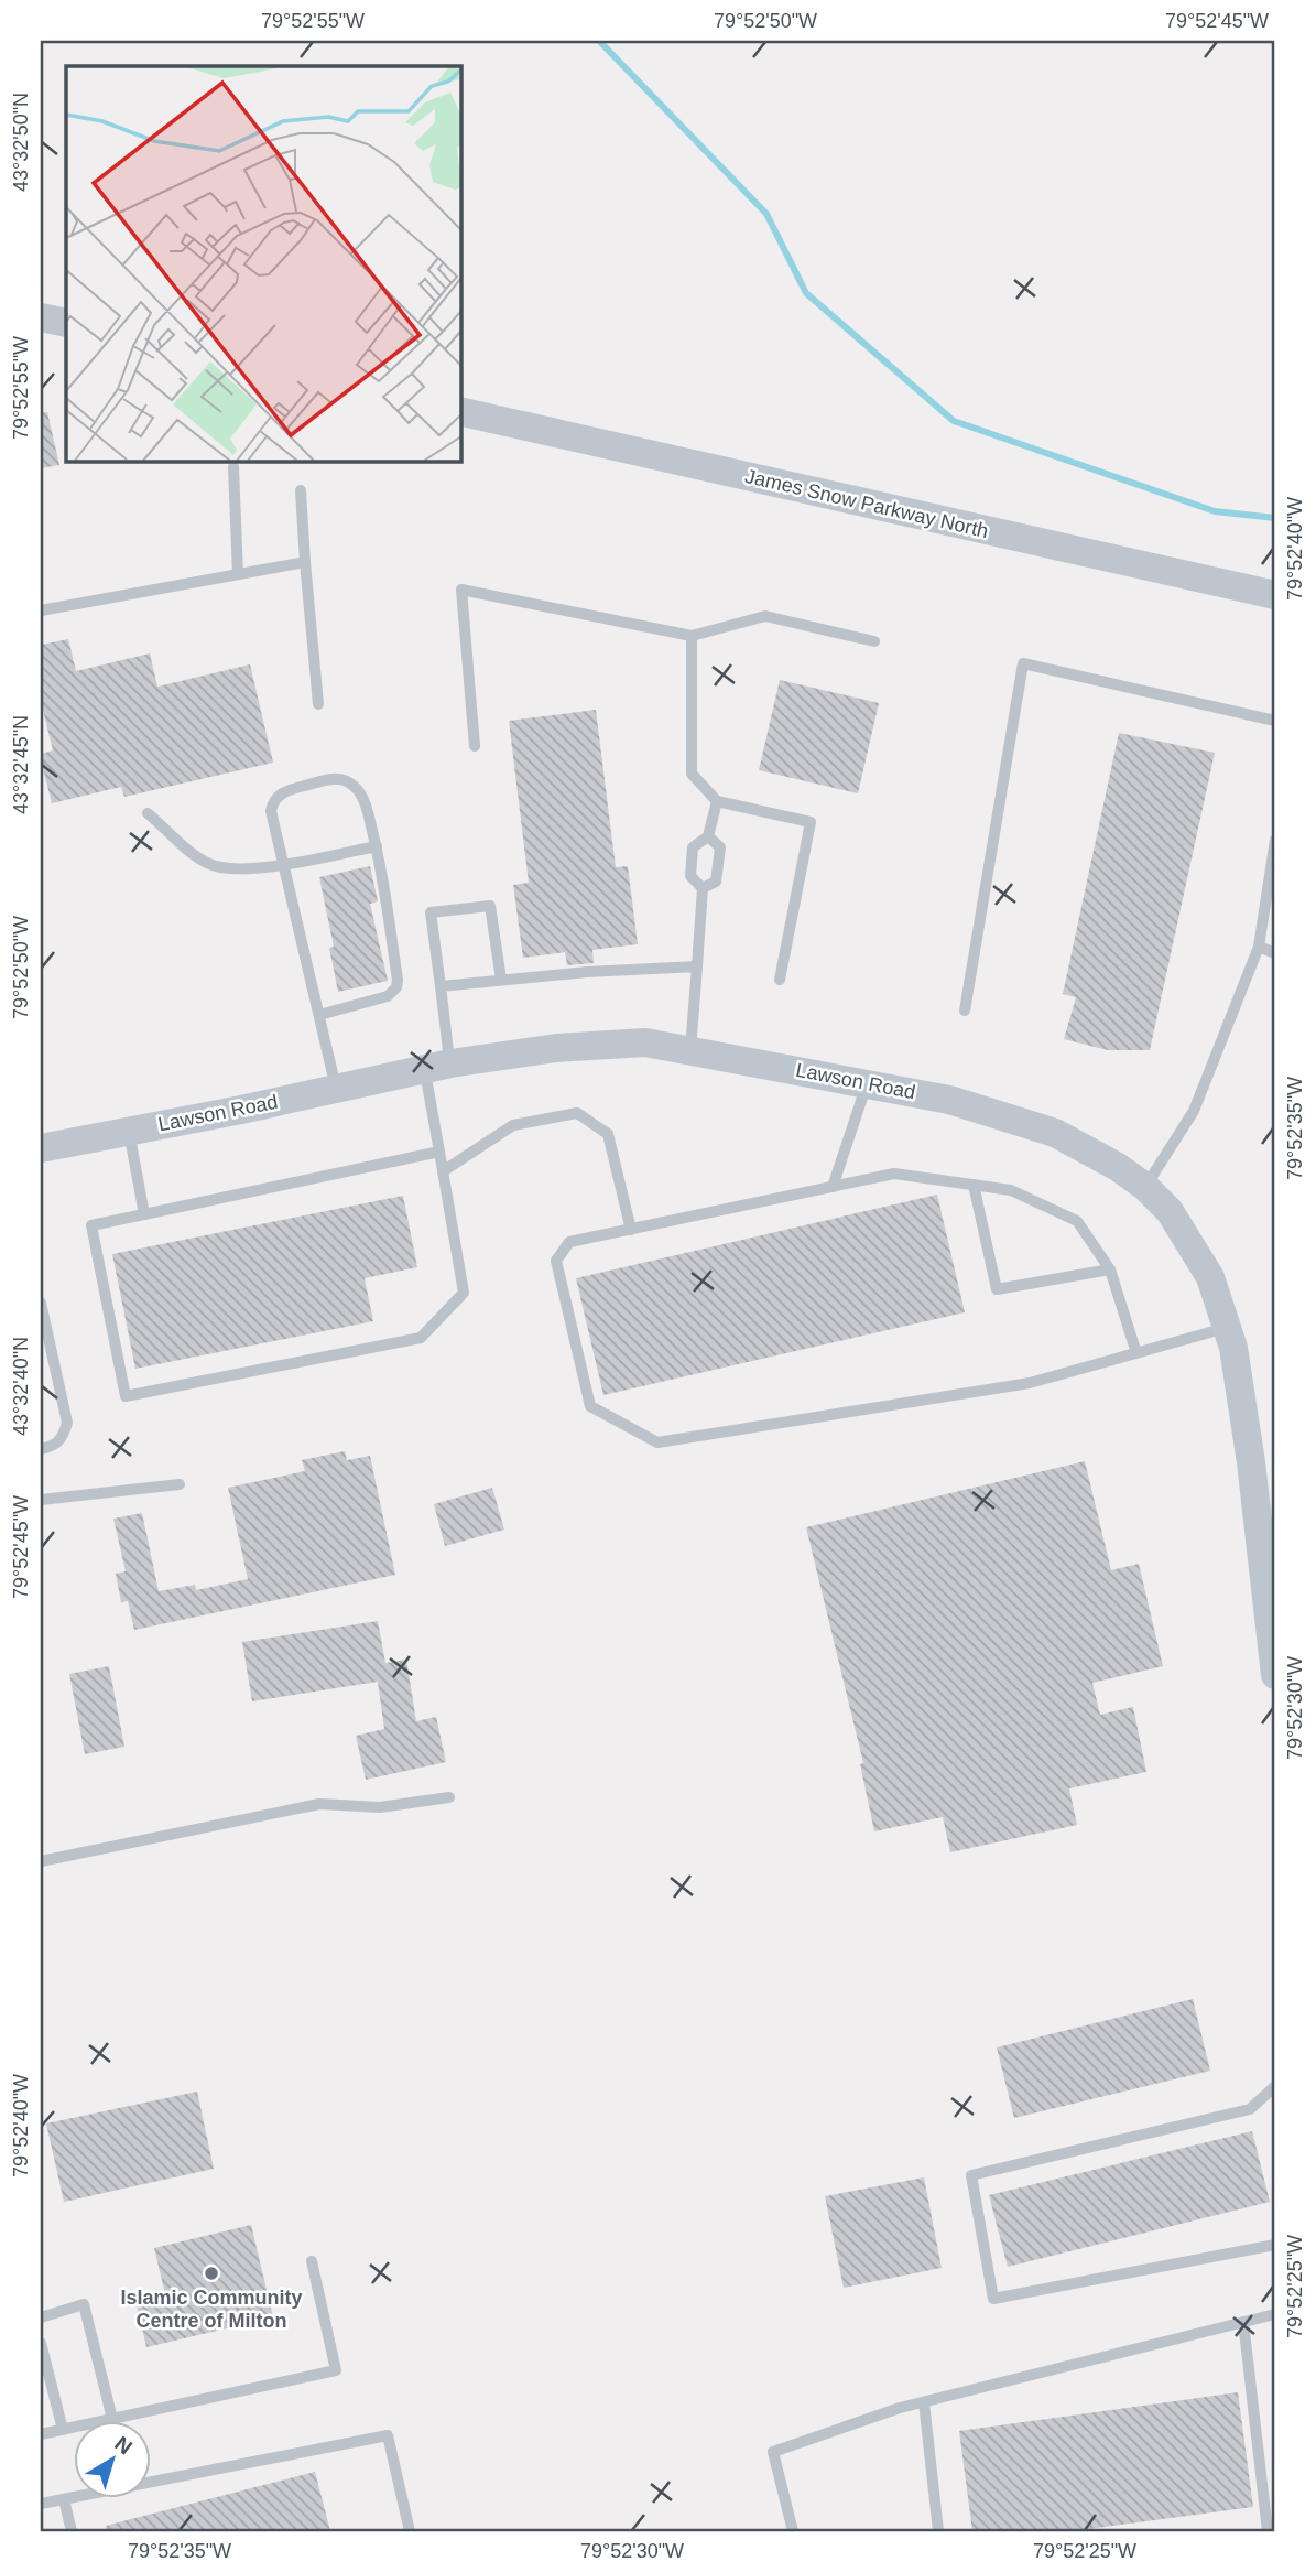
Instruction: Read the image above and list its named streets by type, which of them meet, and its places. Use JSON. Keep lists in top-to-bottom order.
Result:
{
  "streets": {
    "street": ["James Snow Parkway North", "Lawson Road"]
  },
  "places": ["Islamic Community Centre of Milton"],
  "north": "top right",
  "coordinates": [
    "79°52'55\"W",
    "79°52'50\"W",
    "79°52'45\"W",
    "43°32'50\"N",
    "79°52'40\"W",
    "43°32'45\"N",
    "79°52'35\"W",
    "43°32'40\"N",
    "79°52'30\"W",
    "79°52'25\"W"
  ]
}
